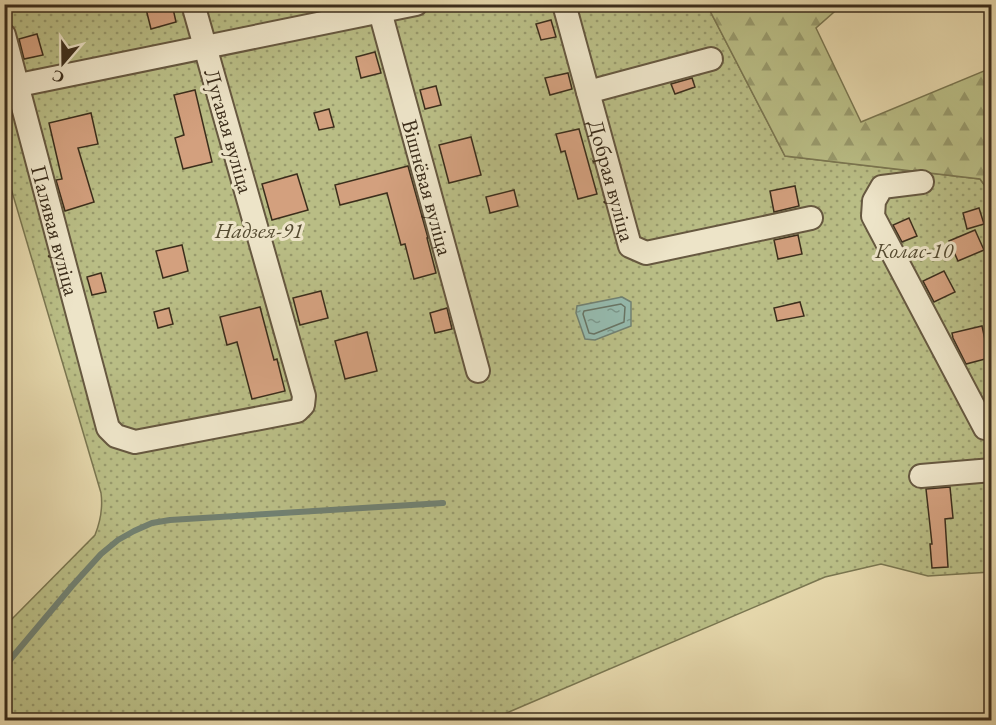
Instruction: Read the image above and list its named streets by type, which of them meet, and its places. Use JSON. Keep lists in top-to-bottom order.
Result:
{
  "streets": {
    "lane": [
      "Лугавая вуліца",
      "Добрая вуліца",
      "Вішнёвая вуліца",
      "Палявая вуліца"
    ]
  },
  "crossings": [
    ["Лугавая вуліца", "Палявая вуліца"]
  ],
  "parks": ["Надзея-91", "Колас-10"],
  "north": "bottom"
}
